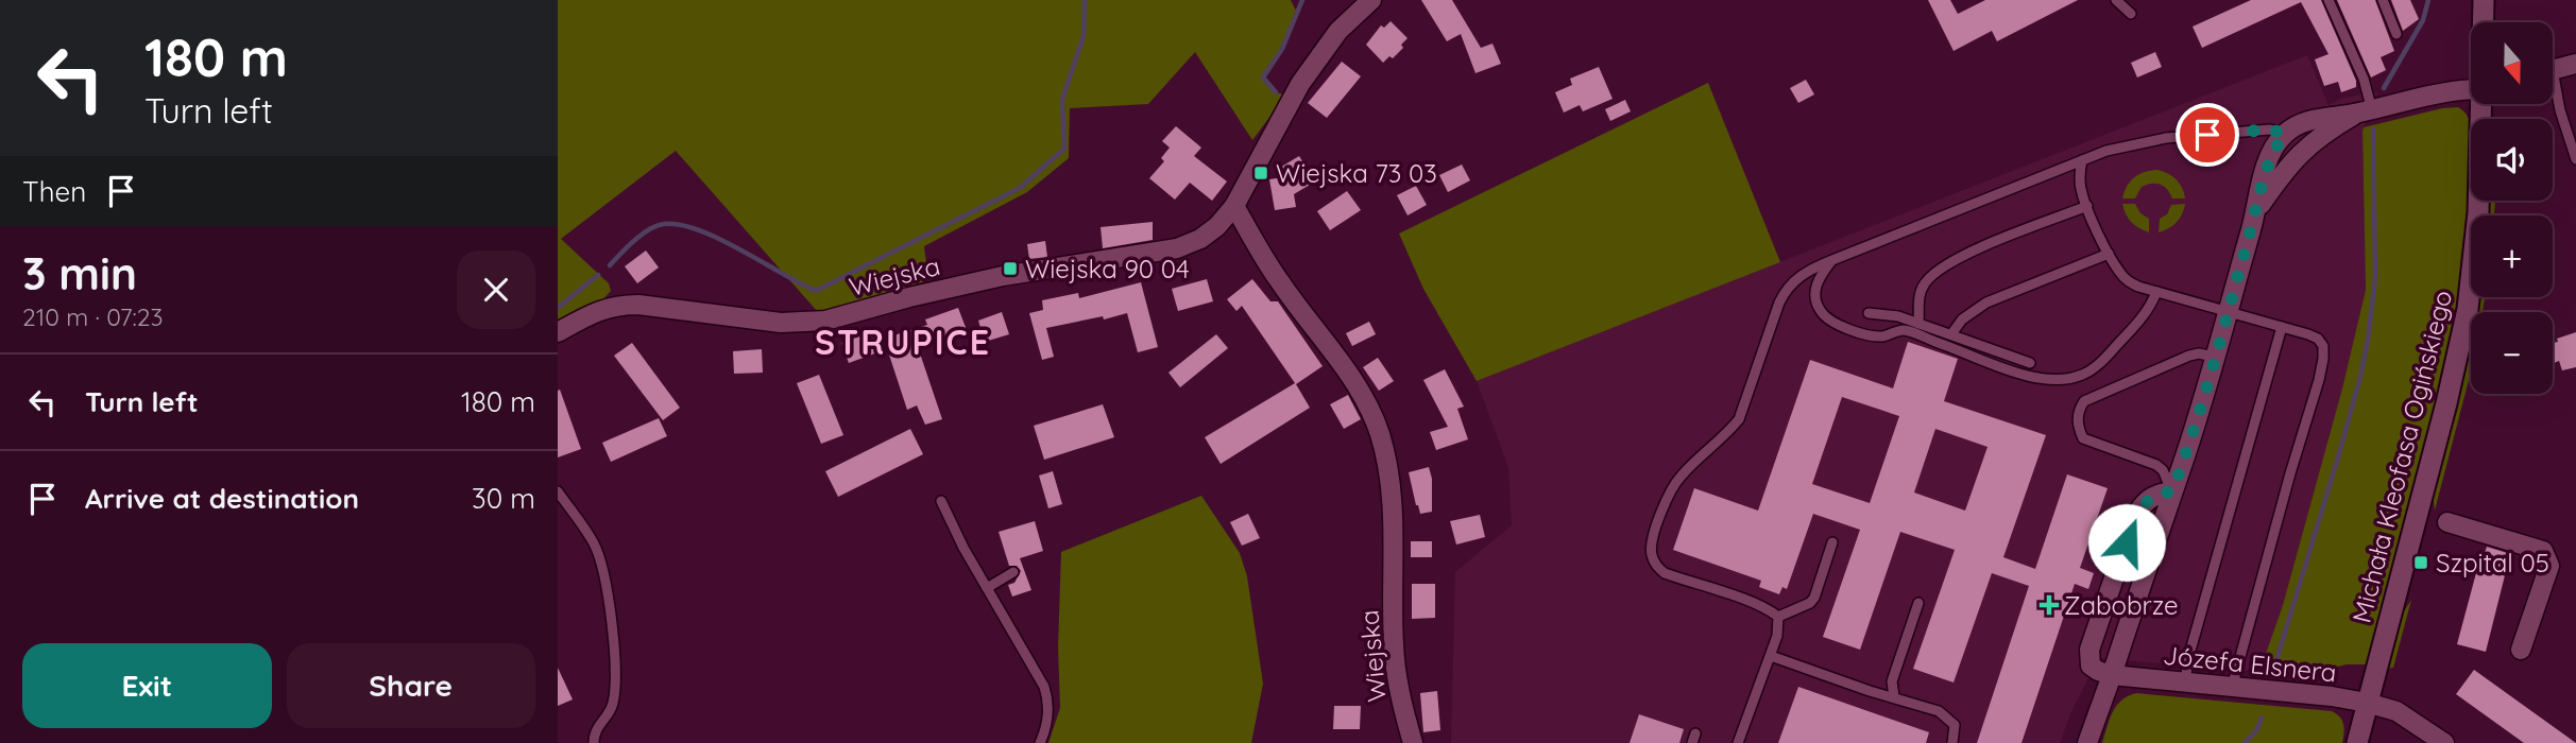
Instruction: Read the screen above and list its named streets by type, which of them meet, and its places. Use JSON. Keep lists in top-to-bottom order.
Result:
{
  "streets": {
    "street": ["Wiejska", "Michała Kleofasa Ogińskiego", "Józefa Elsnera"]
  },
  "crossings": [
    ["Michała Kleofasa Ogińskiego", "Józefa Elsnera"]
  ],
  "districts": ["STRUPICE"],
  "places": {
    "transit": ["Wiejska 73 03", "Wiejska 90 04", "Szpital 05"],
    "health": ["Zabobrze"]
  },
  "north": "bottom",
  "page": {
    "turn": ["180 m", "Turn left"],
    "map_buttons": ["+", "−"],
    "then": "Then",
    "heading": ["3 min", "210 m · 07:23"],
    "list": [
      {
        "name": "Turn left",
        "value": "180 m"
      },
      {
        "name": "Arrive at destination",
        "value": "30 m"
      }
    ],
    "buttons": ["Exit", "Share"]
  }
}
